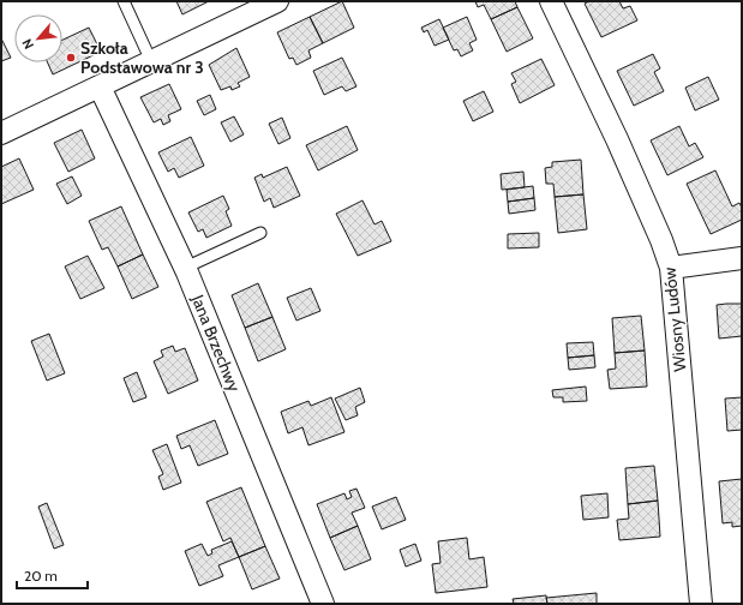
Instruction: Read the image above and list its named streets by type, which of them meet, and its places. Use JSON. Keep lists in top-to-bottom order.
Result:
{
  "streets": {
    "street": ["Wiosny Ludów", "Jana Brzechwy"]
  },
  "places": ["Szkoła Podstawowa nr 3"],
  "scale_bar": "20 m",
  "north": "bottom left"
}
